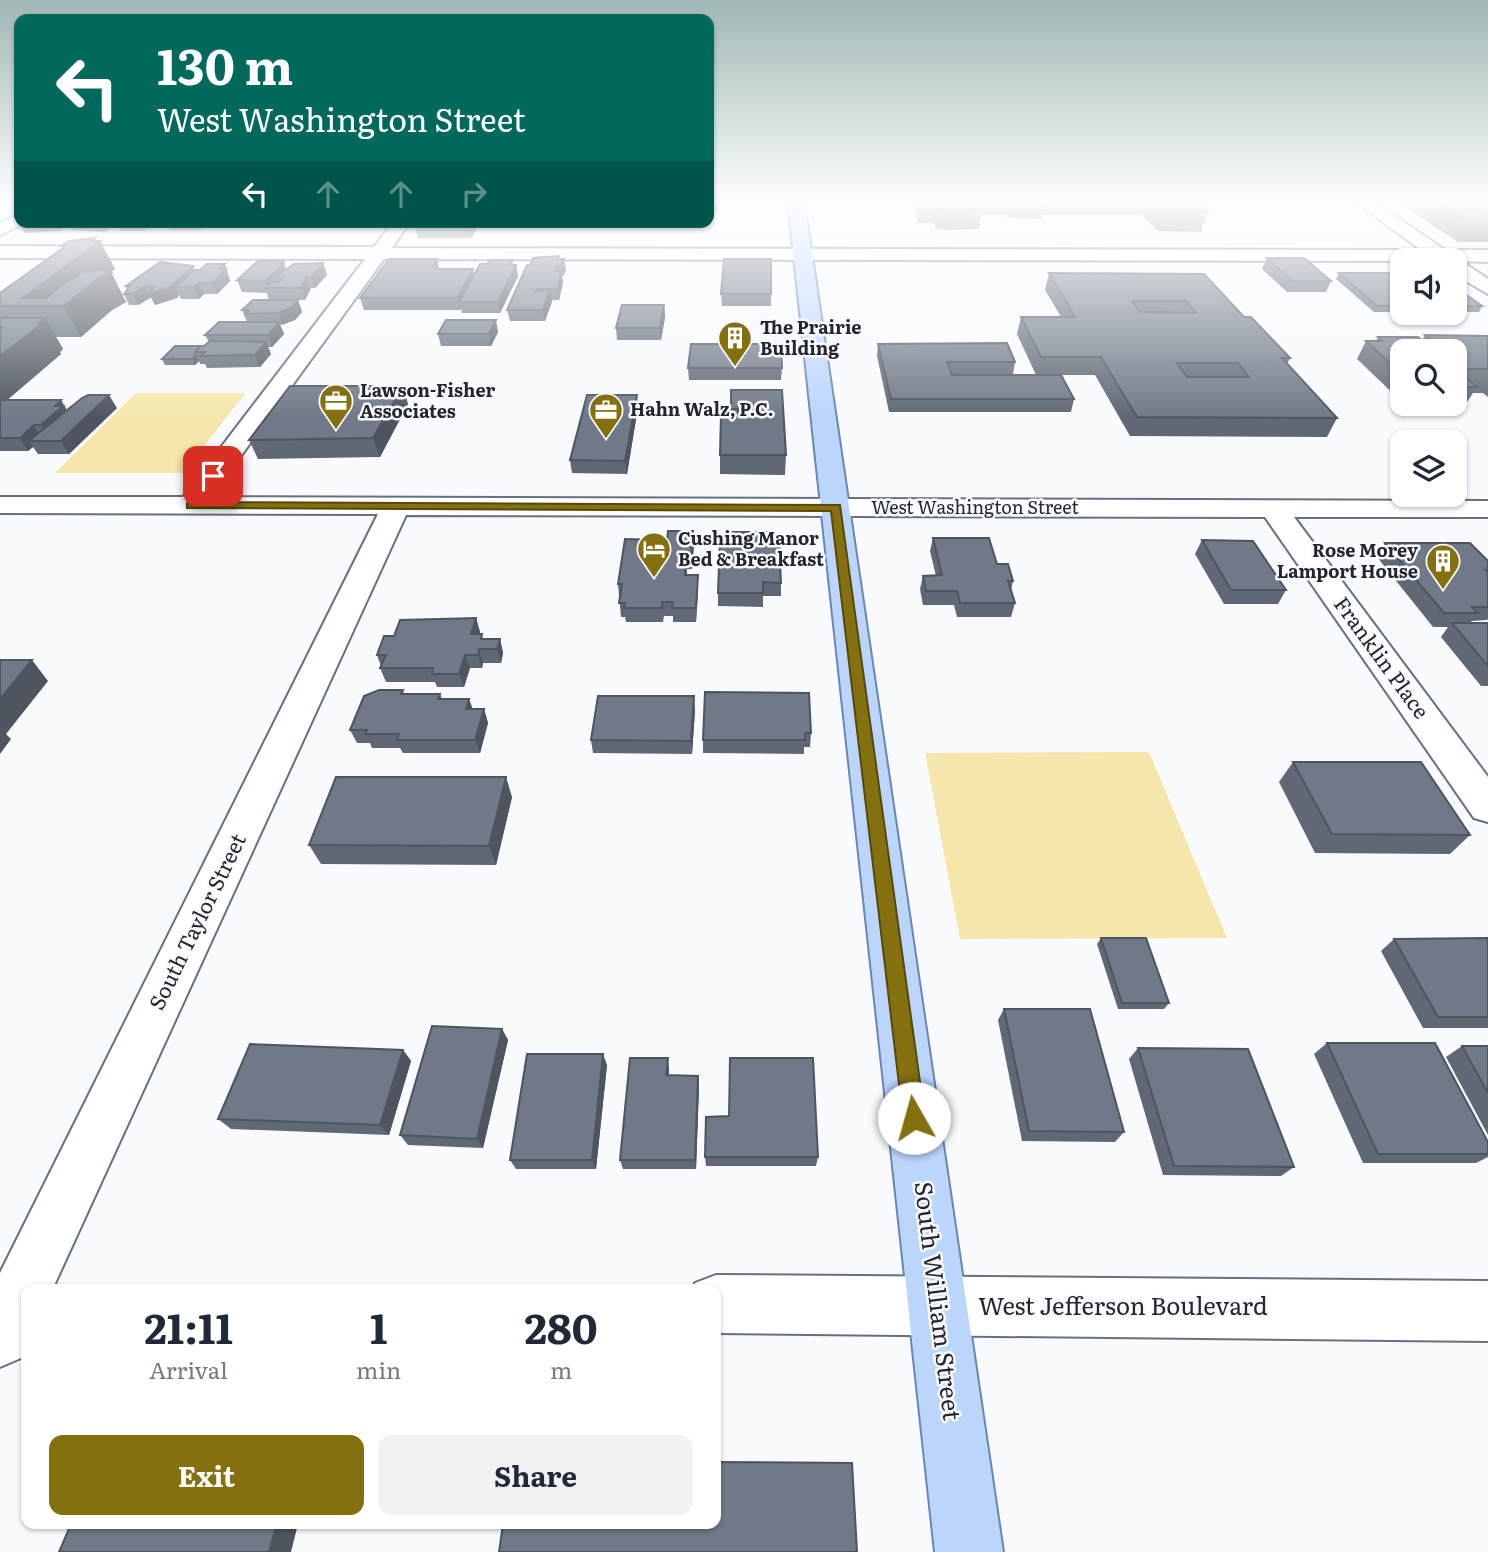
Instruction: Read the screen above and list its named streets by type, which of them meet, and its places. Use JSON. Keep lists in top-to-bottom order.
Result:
{
  "streets": {
    "main road": ["South William Street"],
    "street": [
      "West Washington Street",
      "Franklin Place",
      "South Taylor Street",
      "West Jefferson Boulevard"
    ]
  },
  "crossings": [
    ["West Washington Street", "Franklin Place"],
    ["West Washington Street", "South Taylor Street"],
    ["West Washington Street", "South William Street"],
    ["South William Street", "West Jefferson Boulevard"]
  ],
  "places": {
    "building": ["The Prairie Building", "Rose Morey Lamport House"],
    "office": ["Lawson-Fisher Associates", "Hahn Walz, P.C."],
    "hotel": ["Cushing Manor Bed & Breakfast"]
  },
  "page": {
    "turn": ["130 m", "West Washington Street"],
    "eta": [
      "21:11",
      "Arrival",
      "1",
      "min",
      "280",
      "m"
    ],
    "buttons": ["Exit", "Share"]
  }
}
